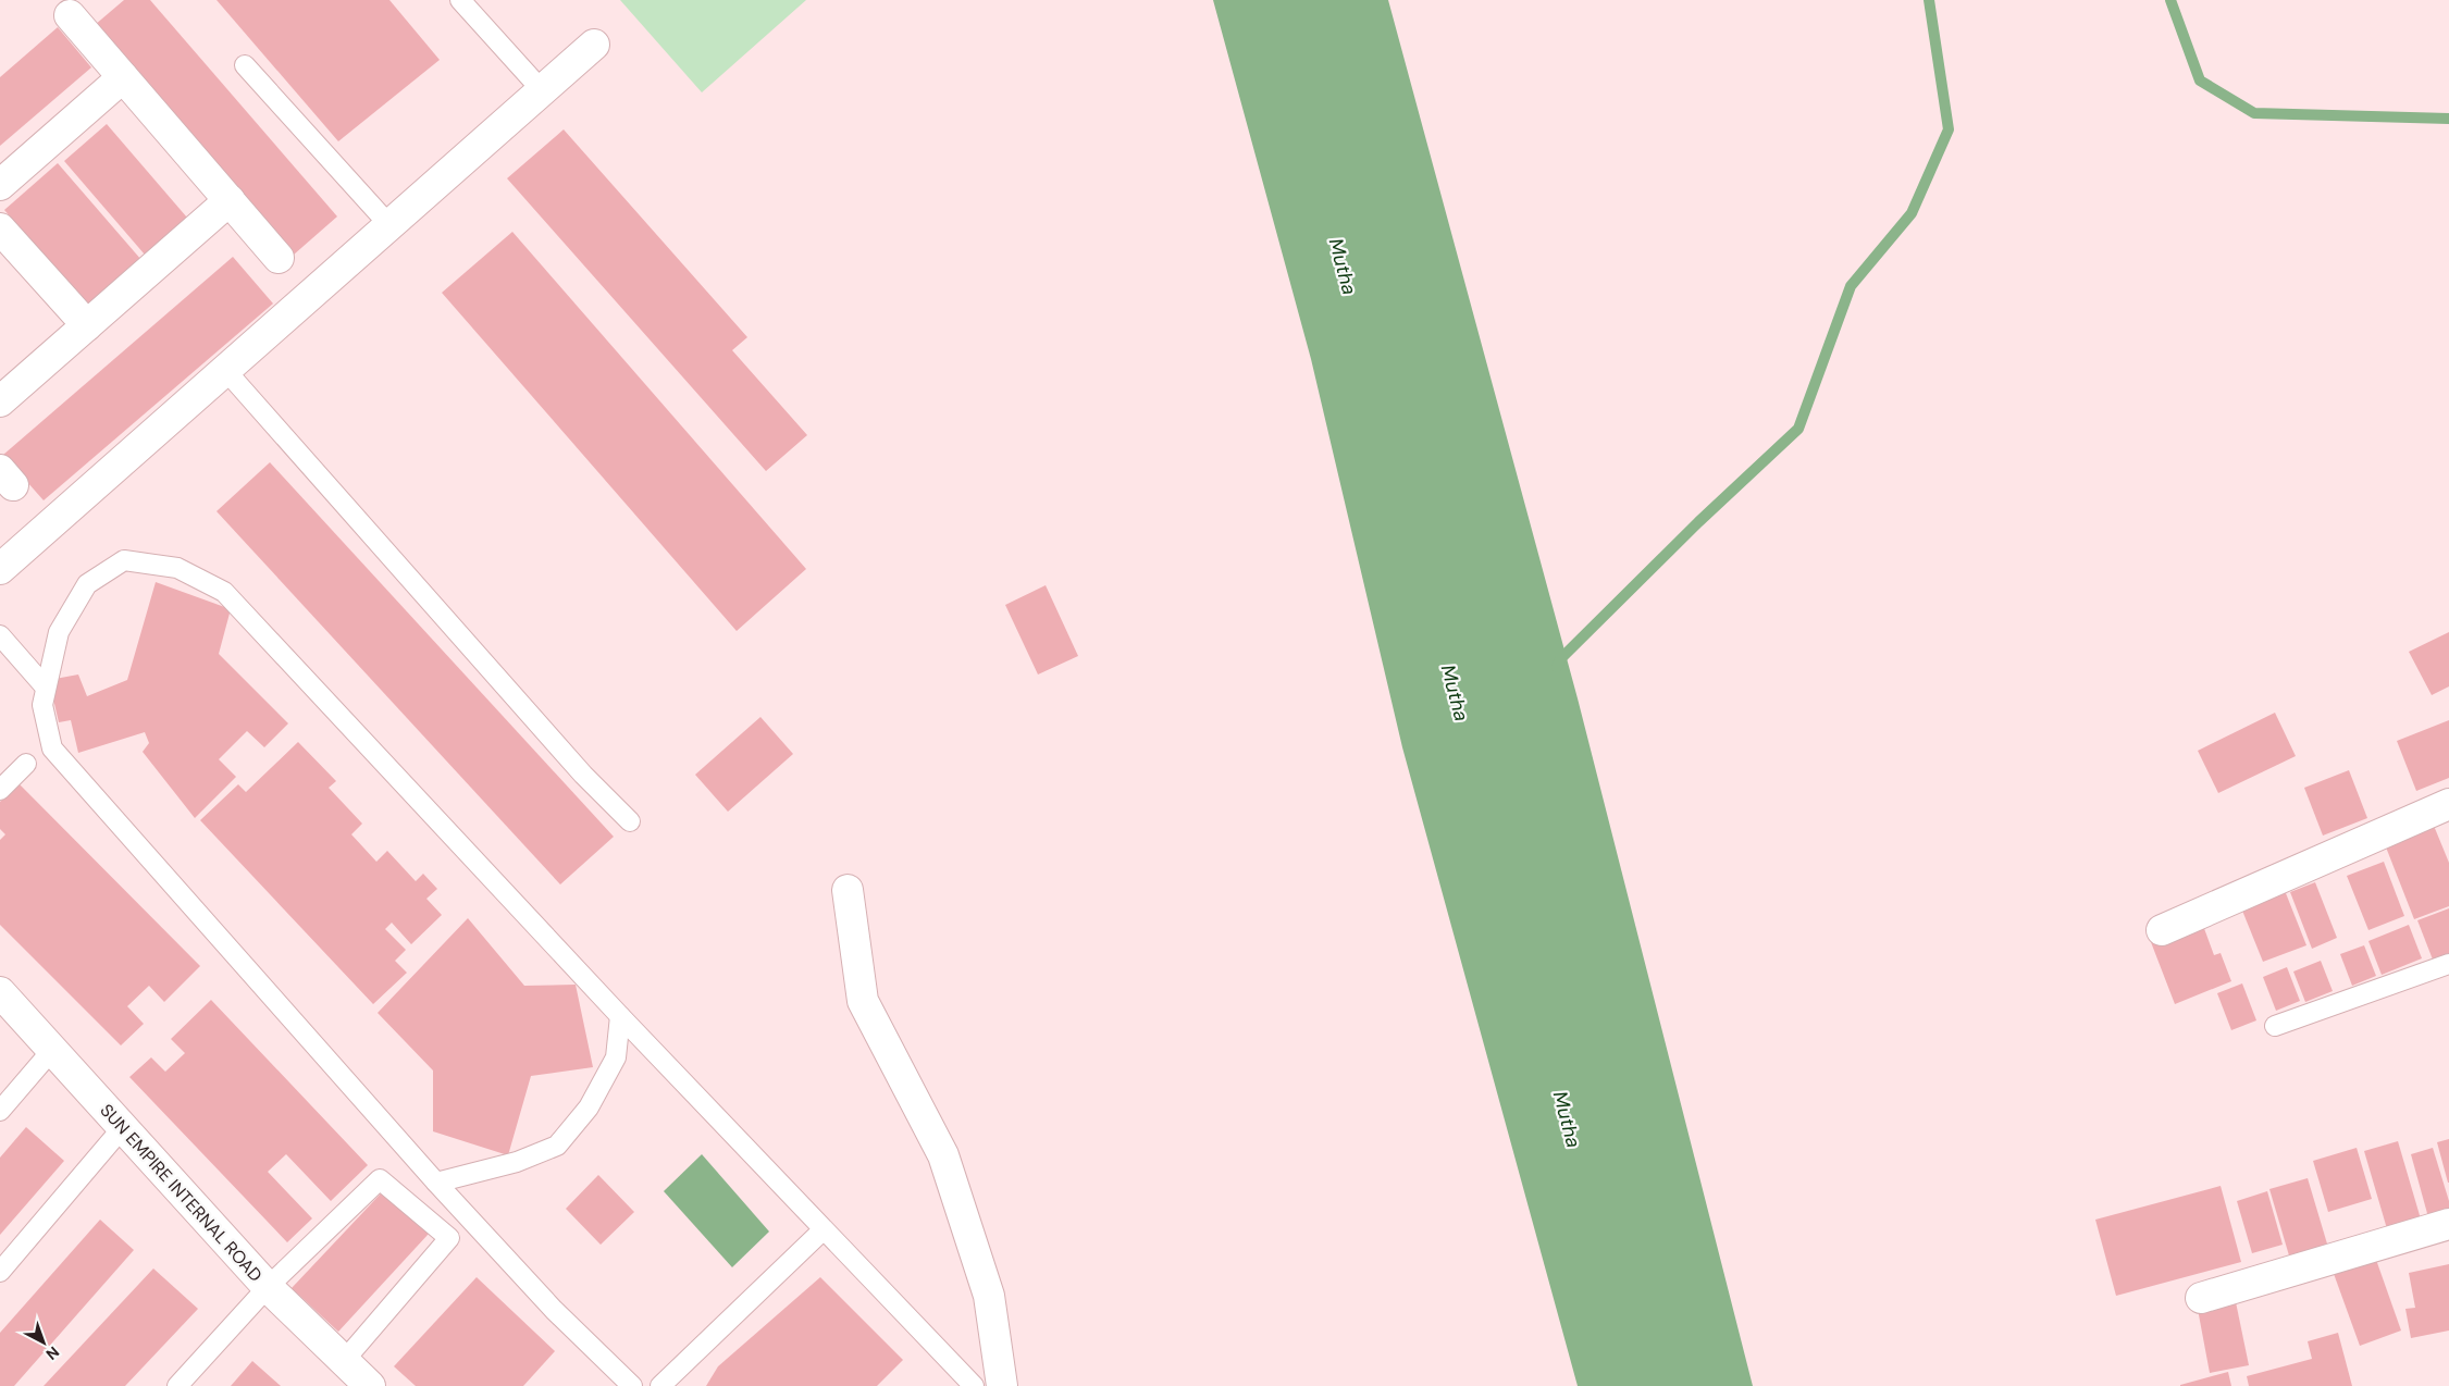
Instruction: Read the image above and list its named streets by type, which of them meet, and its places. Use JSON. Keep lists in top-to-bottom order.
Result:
{
  "streets": {
    "street": ["SUN EMPIRE INTERNAL ROAD"]
  },
  "water": ["Mutha"],
  "north": "bottom right"
}
